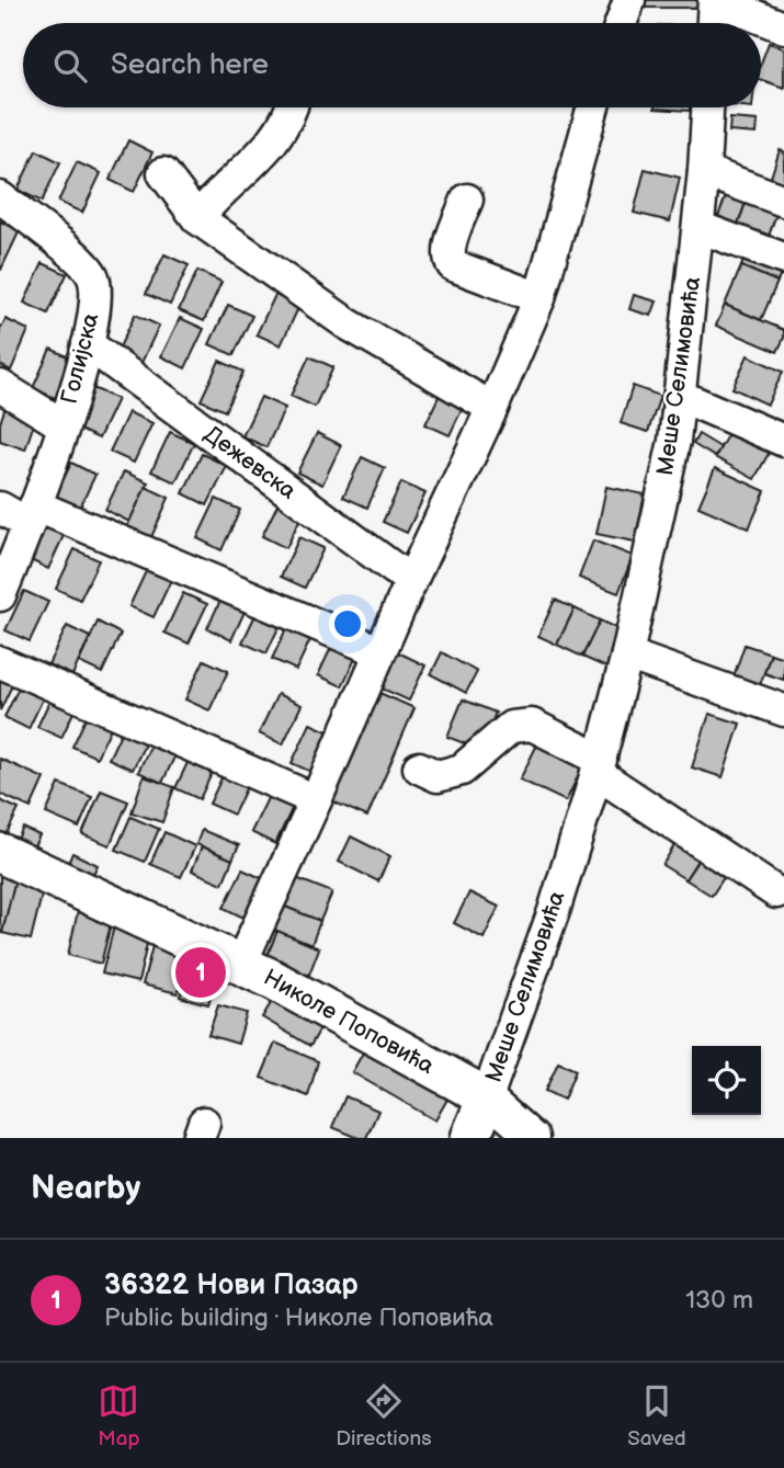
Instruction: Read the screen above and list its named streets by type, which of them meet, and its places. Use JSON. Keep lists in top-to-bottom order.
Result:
{
  "streets": {
    "main road": ["Меше Селимовића", "Николе Поповића"],
    "street": ["Голијска", "Дежевска"]
  },
  "crossings": [
    ["Голијска", "Дежевска"],
    ["Меше Селимовића", "Николе Поповића"]
  ],
  "page": {
    "search": "Search here",
    "pins": "1",
    "heading": "Nearby",
    "list": [
      {
        "mark": "1",
        "name": "36322 Нови Пазар",
        "note": "Public building · Николе Поповића",
        "value": "130 m"
      }
    ],
    "nav": ["Map", "Directions", "Saved"]
  }
}
